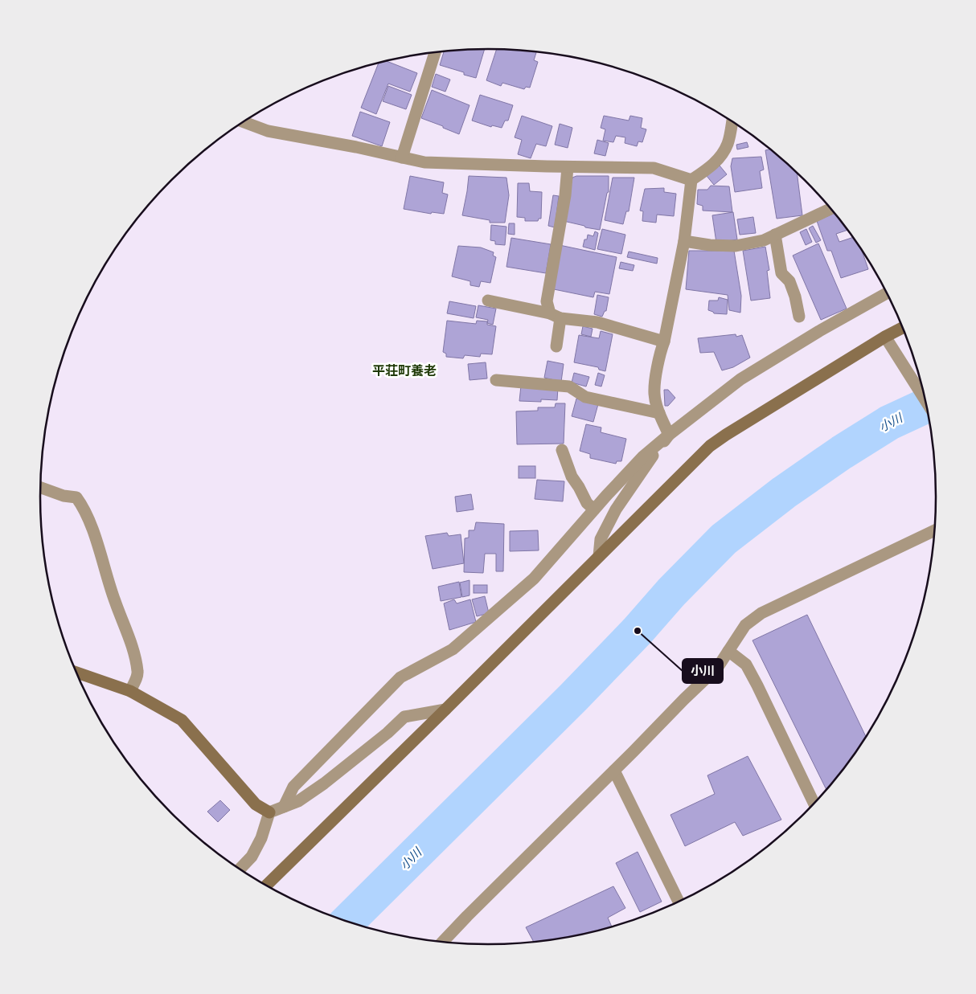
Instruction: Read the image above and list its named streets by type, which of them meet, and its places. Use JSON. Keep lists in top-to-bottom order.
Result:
{
  "districts": ["平荘町養老"],
  "water": ["小川"],
  "places": ["小川"]
}
